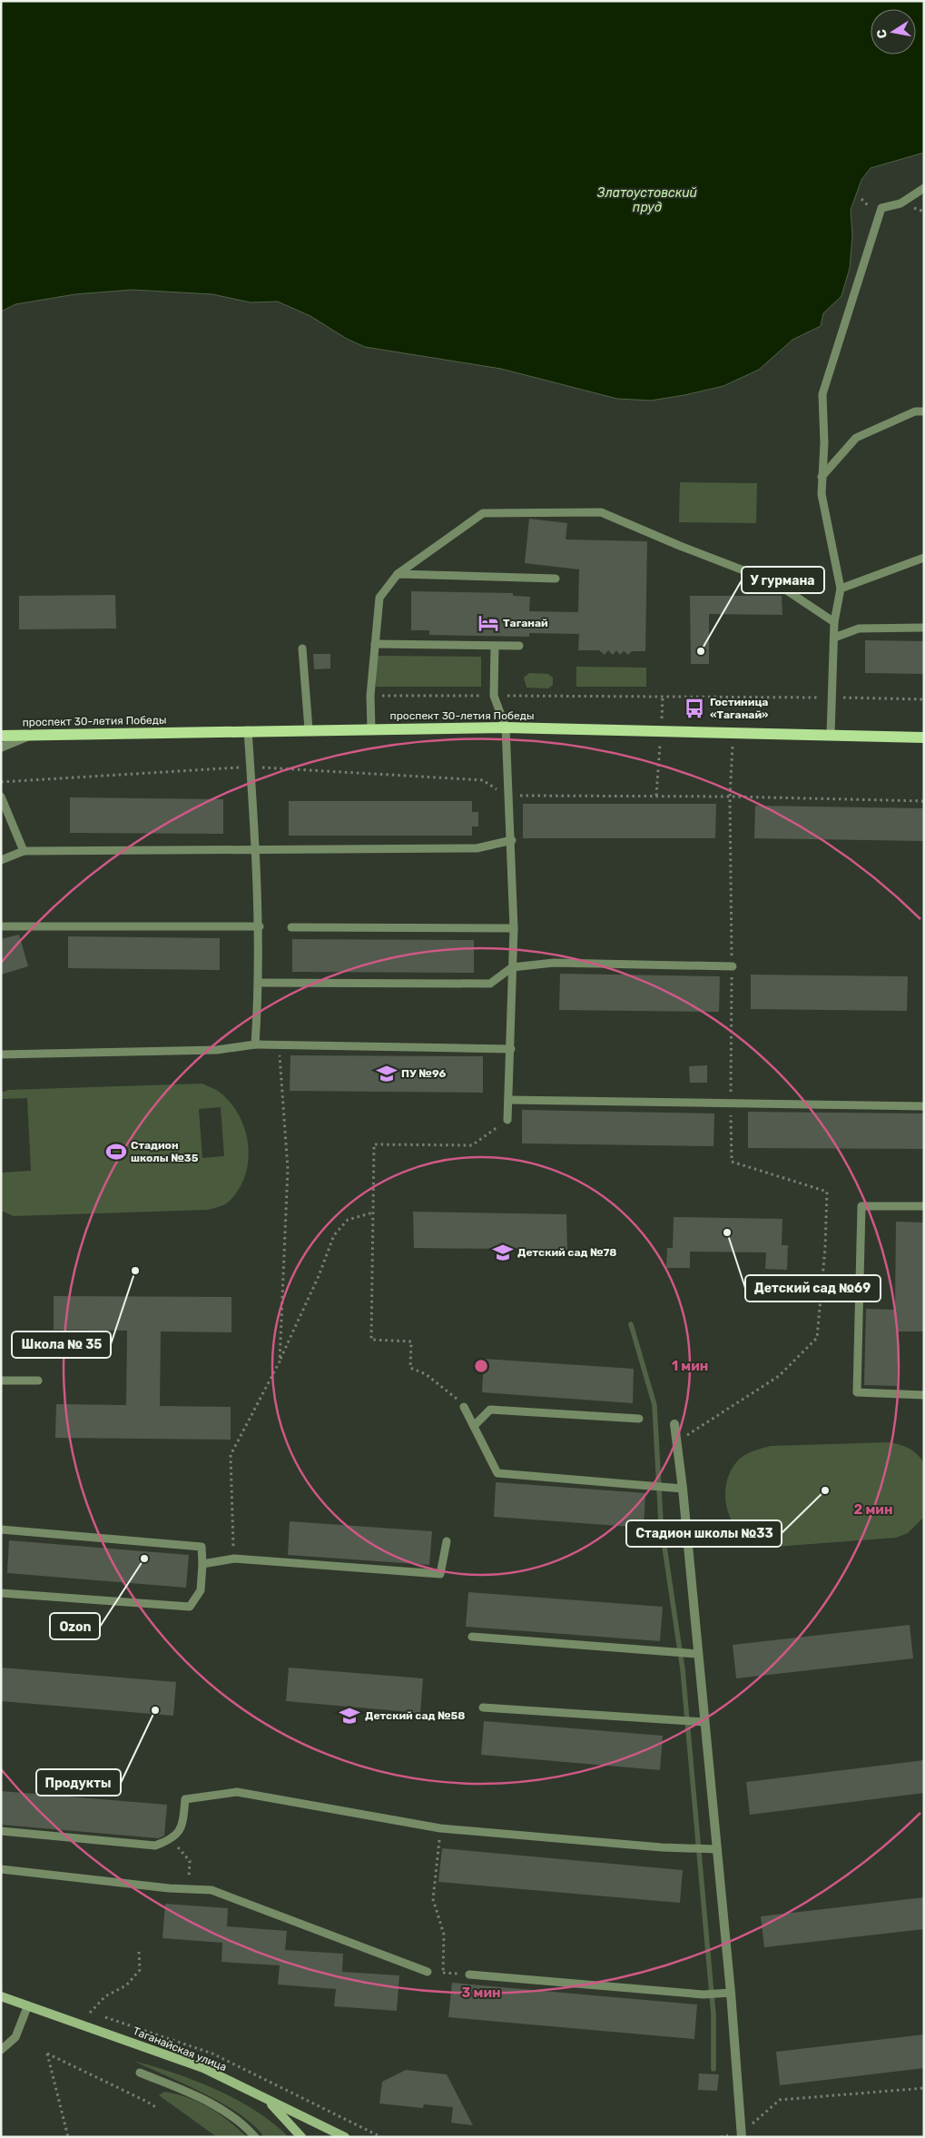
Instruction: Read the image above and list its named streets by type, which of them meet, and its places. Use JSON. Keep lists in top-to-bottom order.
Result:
{
  "streets": {
    "main road": ["проспект 30-летия Победы", "Таганайская улица"]
  },
  "water": ["Златоустовский пруд"],
  "places": {
    "hotel": ["Таганай"],
    "other": [
      "У гурмана",
      "Детский сад №69",
      "Школа № 35",
      "Стадион школы №33",
      "Ozon",
      "Продукты"
    ],
    "bus stop": ["Гостиница «Таганай»"],
    "school or university": ["ПУ №96", "Детский сад №78", "Детский сад №58"],
    "sports": ["Стадион школы №35"]
  },
  "north": "left",
  "rings": ["1 мин", "2 мин", "3 мин"]
}
